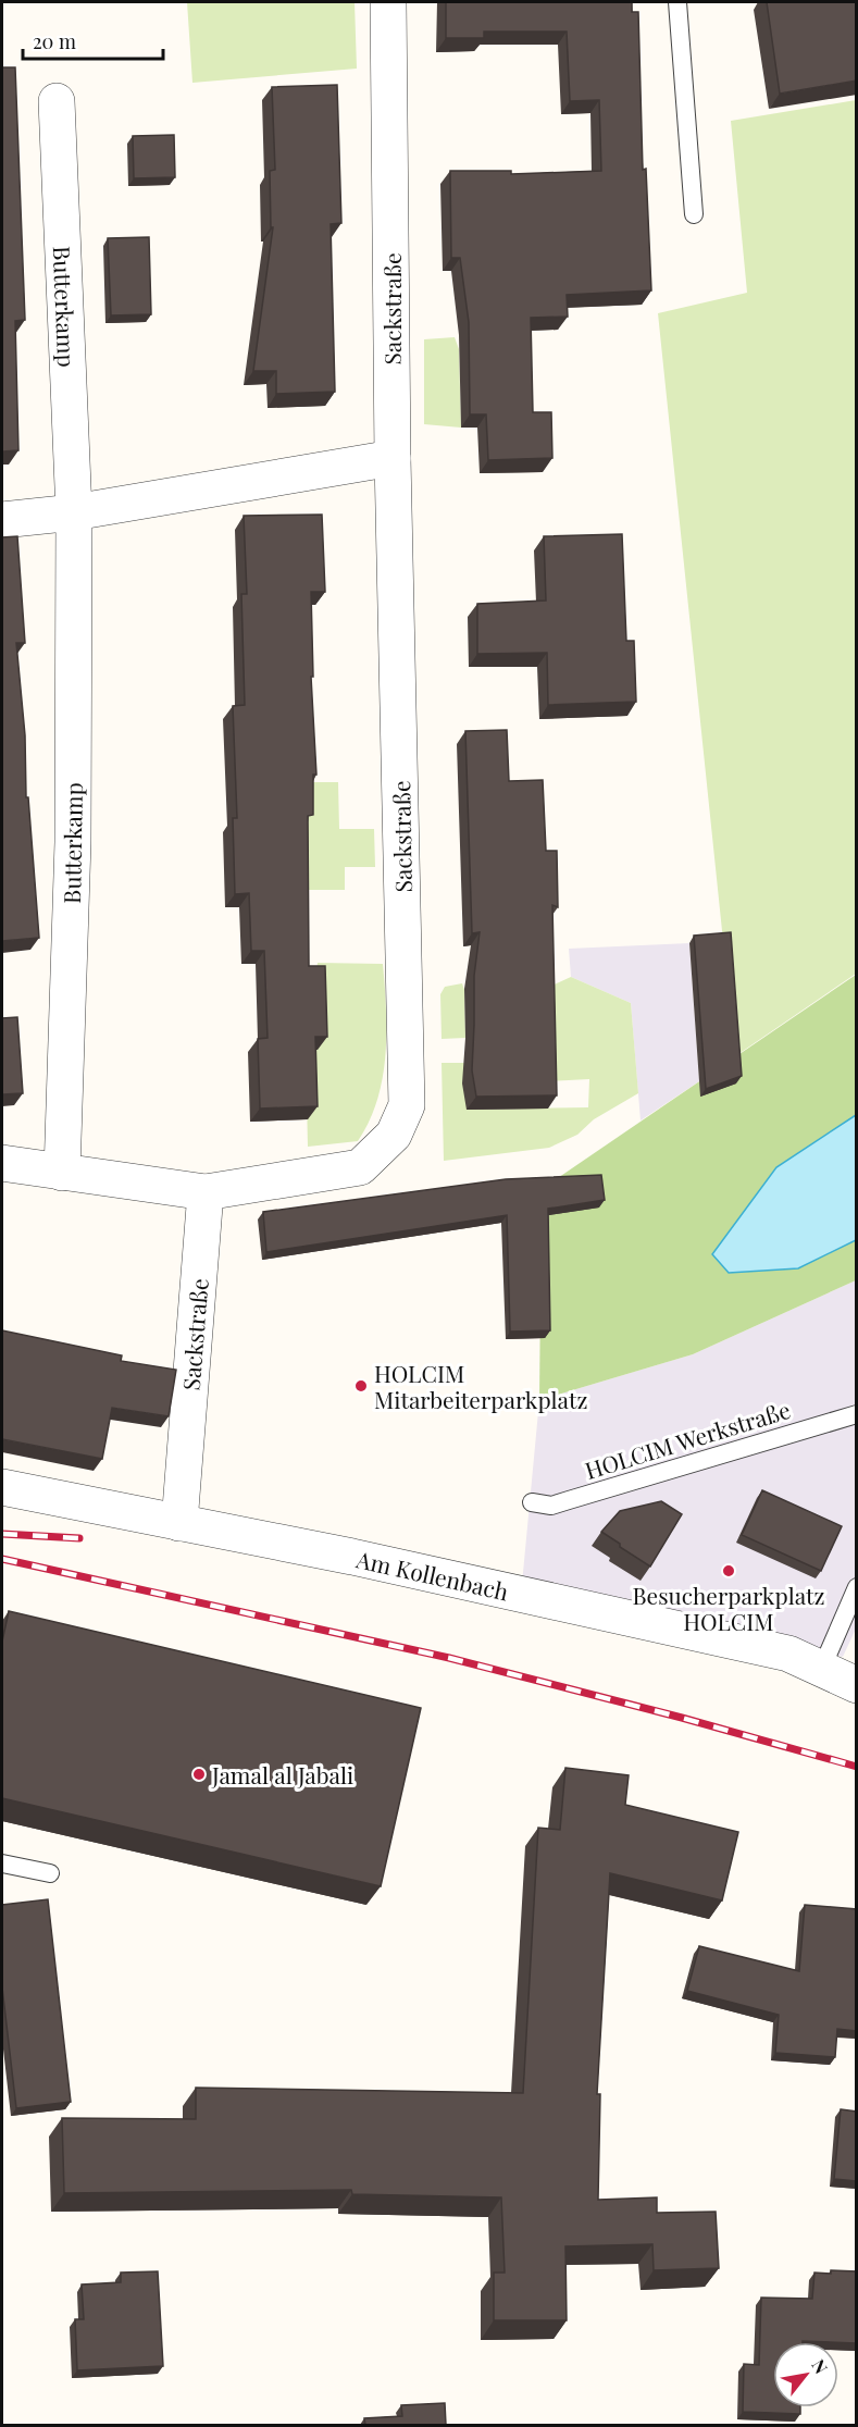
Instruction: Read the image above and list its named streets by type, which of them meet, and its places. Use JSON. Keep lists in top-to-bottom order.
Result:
{
  "streets": {
    "street": ["Butterkamp", "Sackstraße", "Am Kollenbach"],
    "lane": ["HOLCIM Werkstraße"]
  },
  "crossings": [
    ["Sackstraße", "Am Kollenbach"]
  ],
  "places": ["HOLCIM Mitarbeiterparkplatz", "Besucherparkplatz HOLCIM", "Jamal al Jabali"],
  "scale_bar": "20 m",
  "north": "top right"
}
